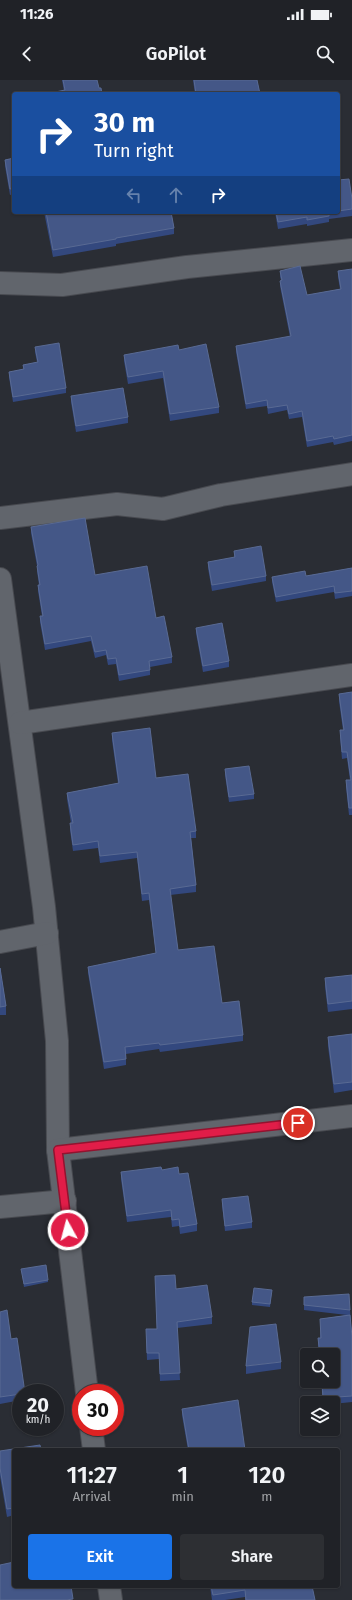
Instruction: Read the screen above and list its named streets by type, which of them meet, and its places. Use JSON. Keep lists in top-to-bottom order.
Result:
{
  "page": {
    "status": "11:26",
    "header": "GoPilot",
    "turn": ["30 m", "Turn right"],
    "speed": "20 km/h",
    "limit": "30",
    "eta": [
      "11:27",
      "Arrival",
      "1",
      "min",
      "120",
      "m"
    ],
    "buttons": ["Exit", "Share"]
  }
}
